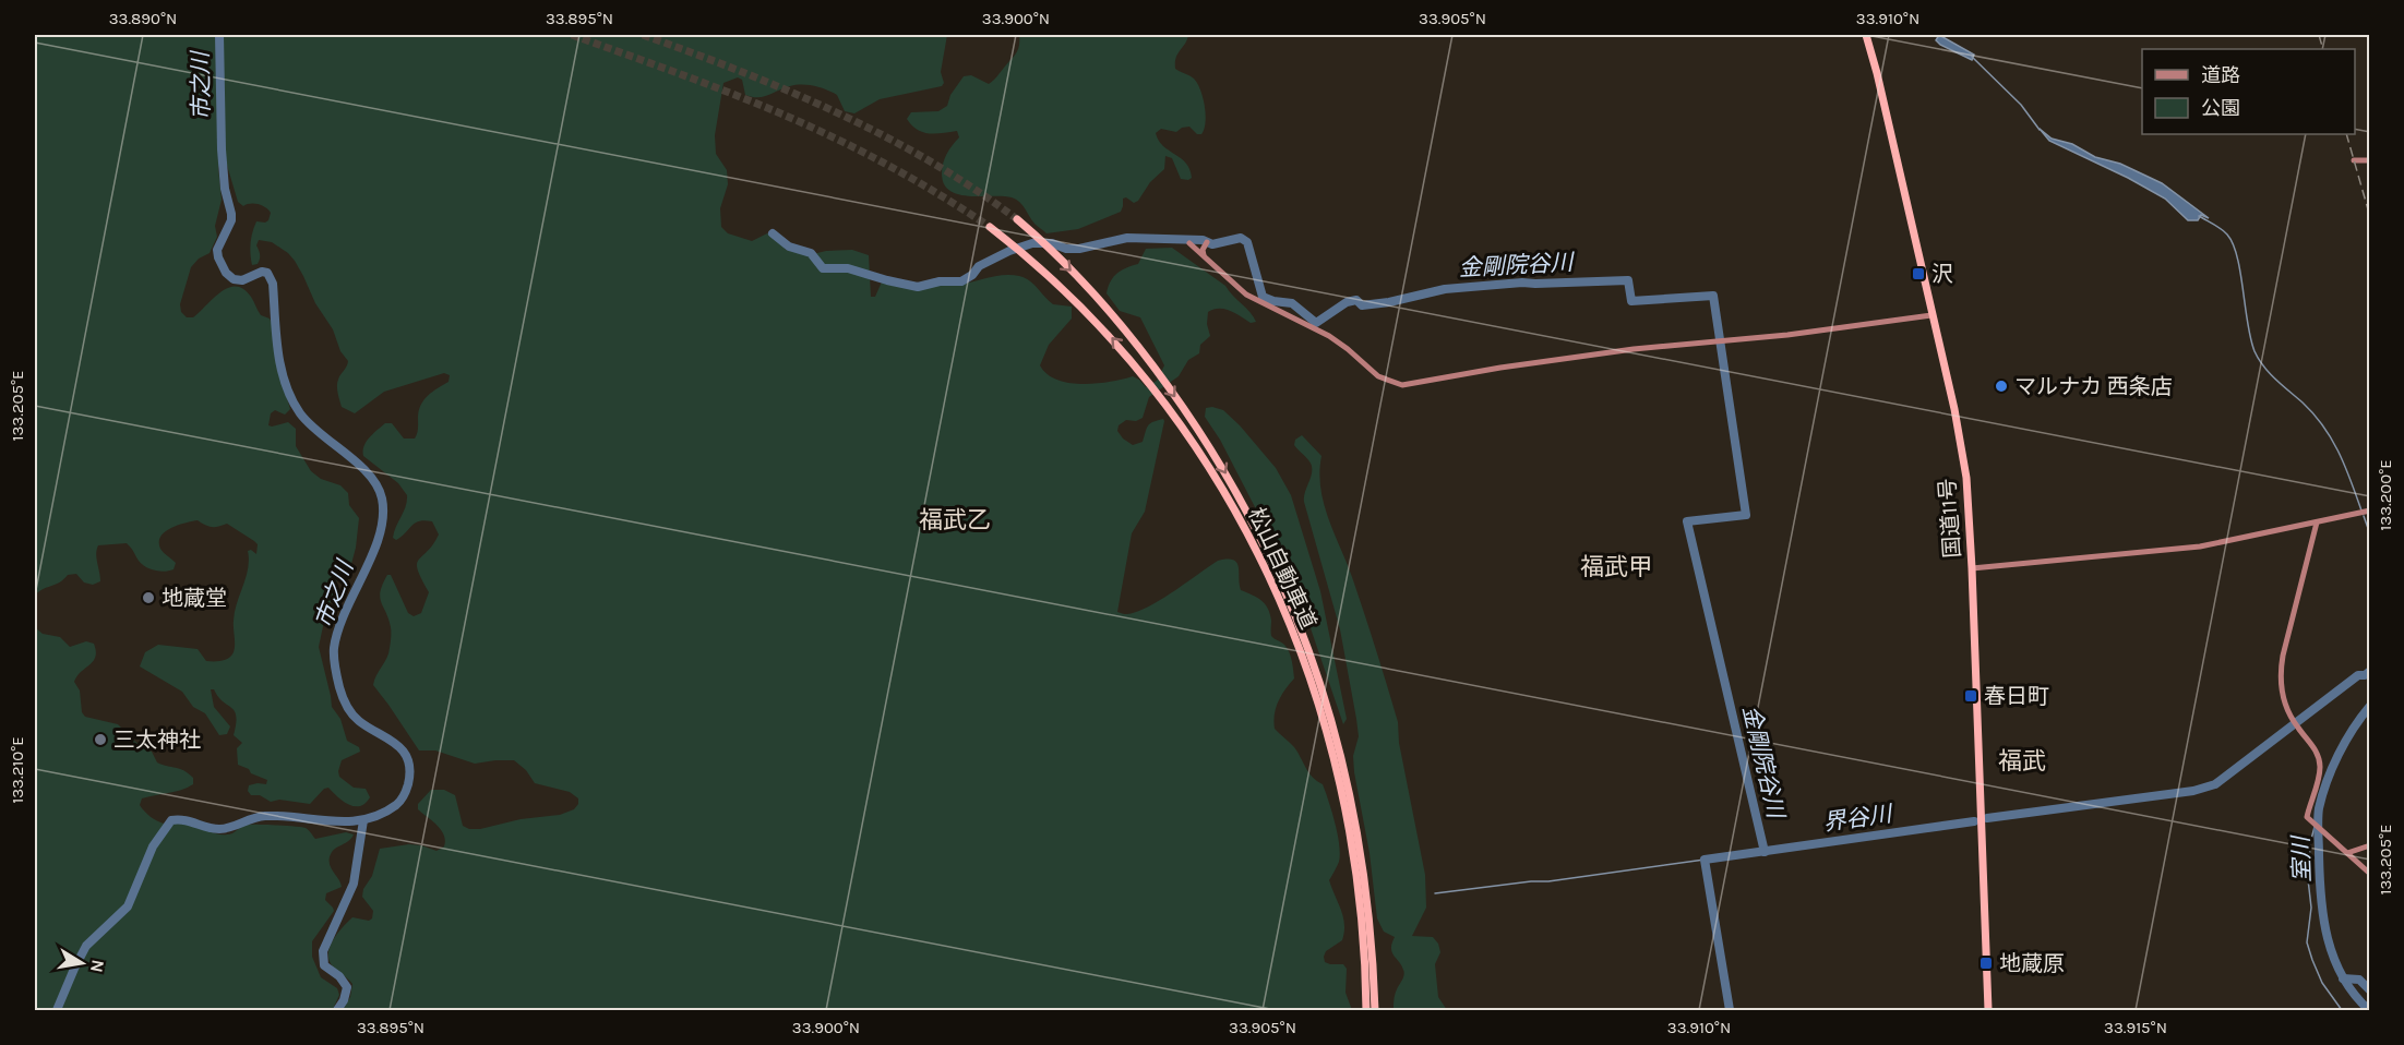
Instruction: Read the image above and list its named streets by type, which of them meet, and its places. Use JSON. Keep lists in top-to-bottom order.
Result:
{
  "streets": {
    "highway": ["国道11号", "松山自動車道"]
  },
  "districts": ["福武乙", "福武甲", "福武"],
  "water": [
    "市之川",
    "金剛院谷川",
    "界谷川",
    "室川"
  ],
  "places": {
    "transit": ["沢", "春日町", "地蔵原"],
    "other": ["マルナカ 西条店", "地蔵堂", "三太神社"]
  },
  "legend": ["道路", "公園"],
  "north": "right",
  "coordinates": [
    "33.890°N",
    "33.895°N",
    "33.900°N",
    "33.905°N",
    "33.910°N",
    "133.205°E",
    "133.200°E",
    "133.210°E",
    "33.915°N"
  ]
}
